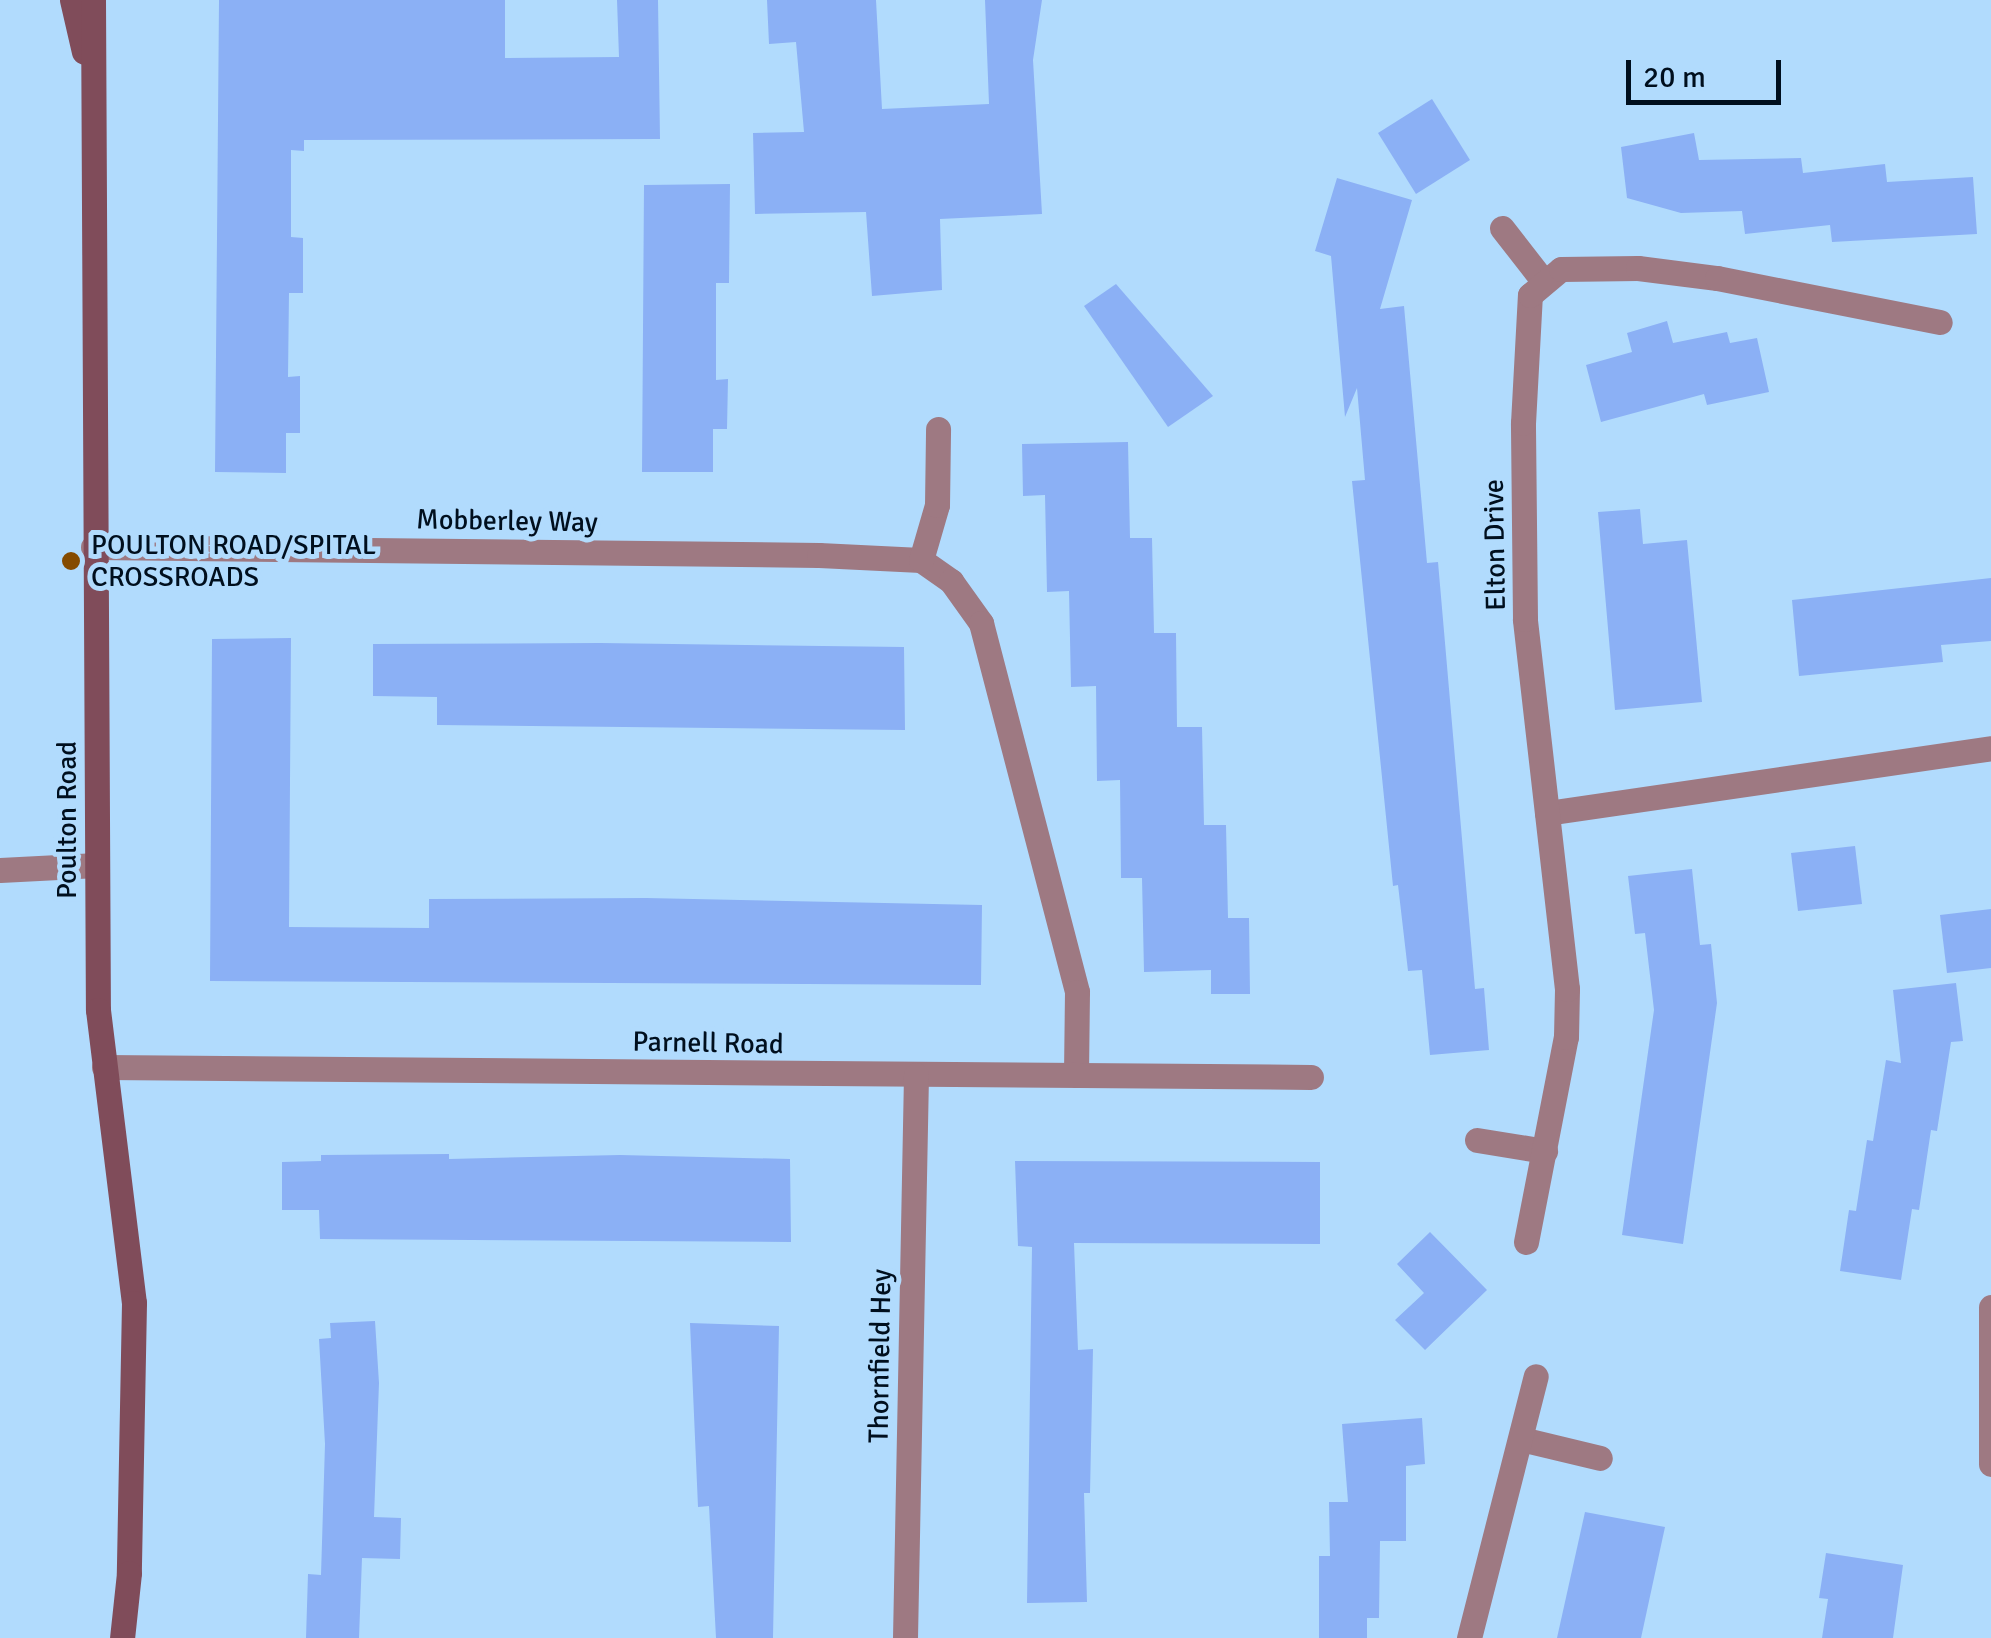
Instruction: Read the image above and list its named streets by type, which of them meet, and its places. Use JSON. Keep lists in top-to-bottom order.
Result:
{
  "streets": {
    "street": [
      "Mobberley Way",
      "Elton Drive",
      "Poulton Road",
      "Parnell Road",
      "Thornfield Hey"
    ]
  },
  "crossings": [
    ["Mobberley Way", "Poulton Road"],
    ["Poulton Road", "Parnell Road"],
    ["Parnell Road", "Thornfield Hey"]
  ],
  "places": ["POULTON ROAD/SPITAL CROSSROADS"],
  "scale_bar": "20 m"
}
